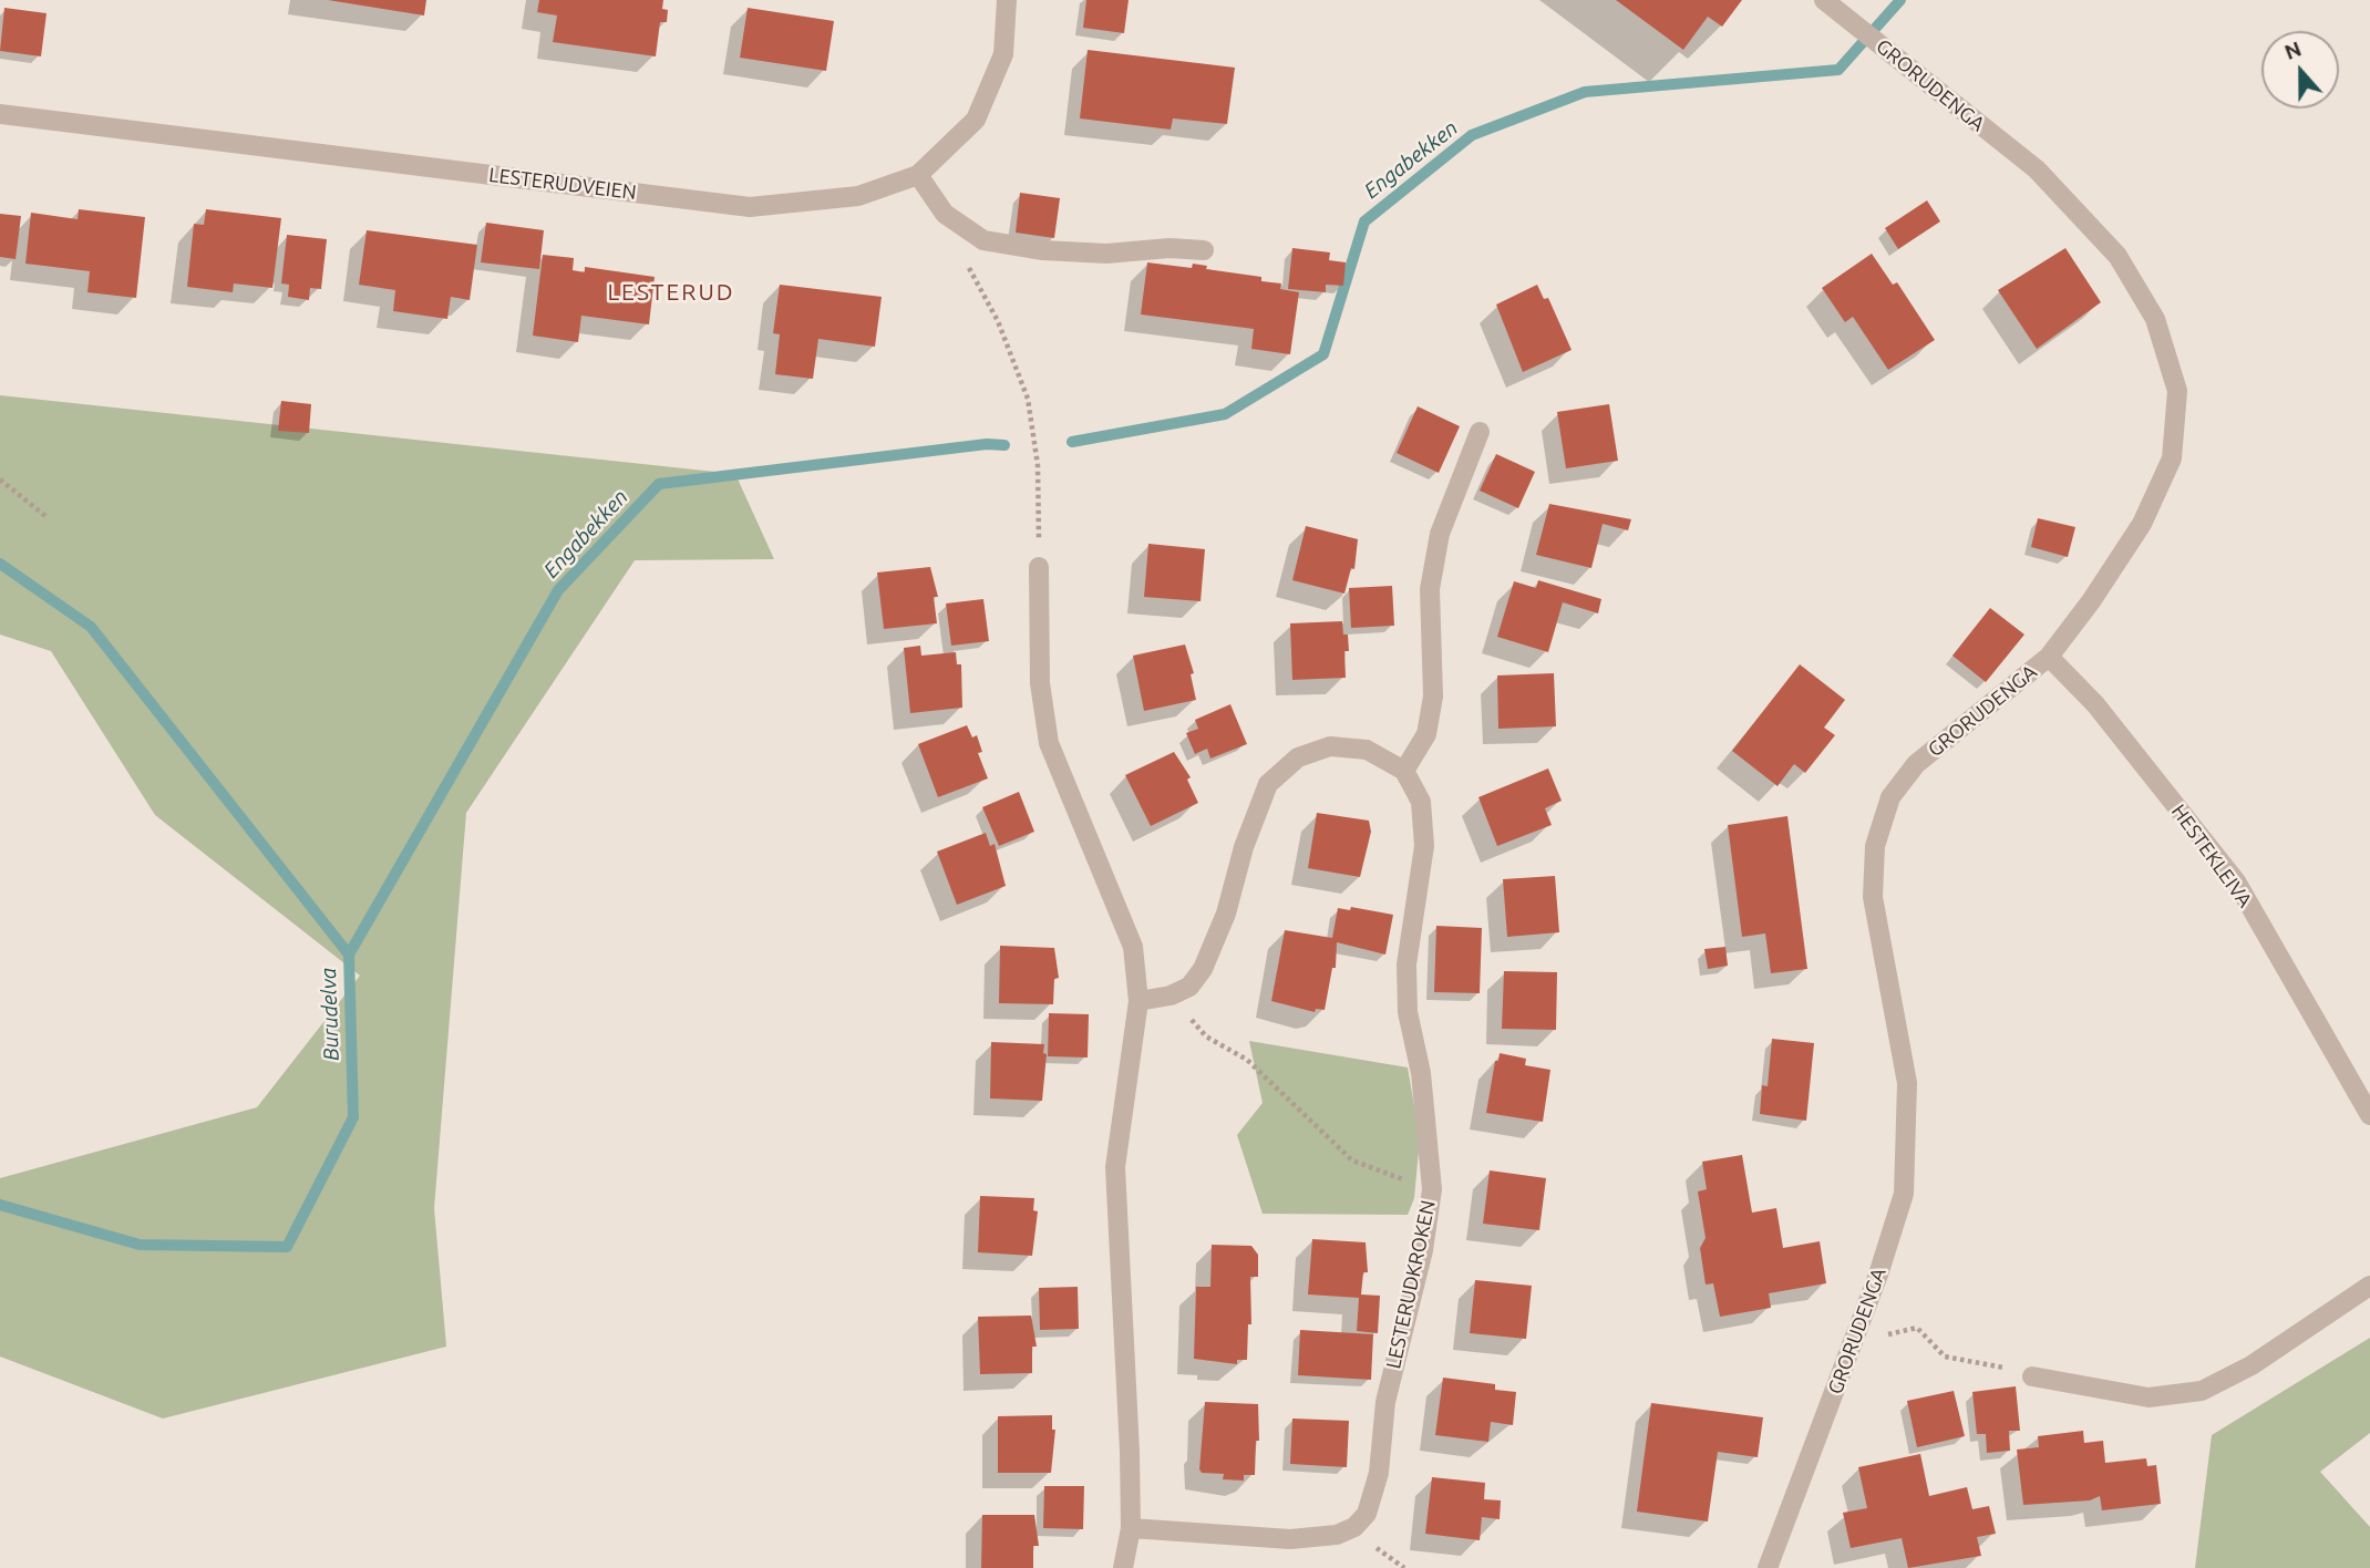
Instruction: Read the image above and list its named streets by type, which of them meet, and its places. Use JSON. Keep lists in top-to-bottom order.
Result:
{
  "streets": {
    "street": [
      "GRORUDENGA",
      "LESTERUDVEIEN",
      "HESTEKLEIVA",
      "LESTERUDKROKEN"
    ]
  },
  "crossings": [
    ["GRORUDENGA", "HESTEKLEIVA"]
  ],
  "districts": ["LESTERUD"],
  "water": ["Engabekken", "Burudelva"],
  "north": "top"
}
